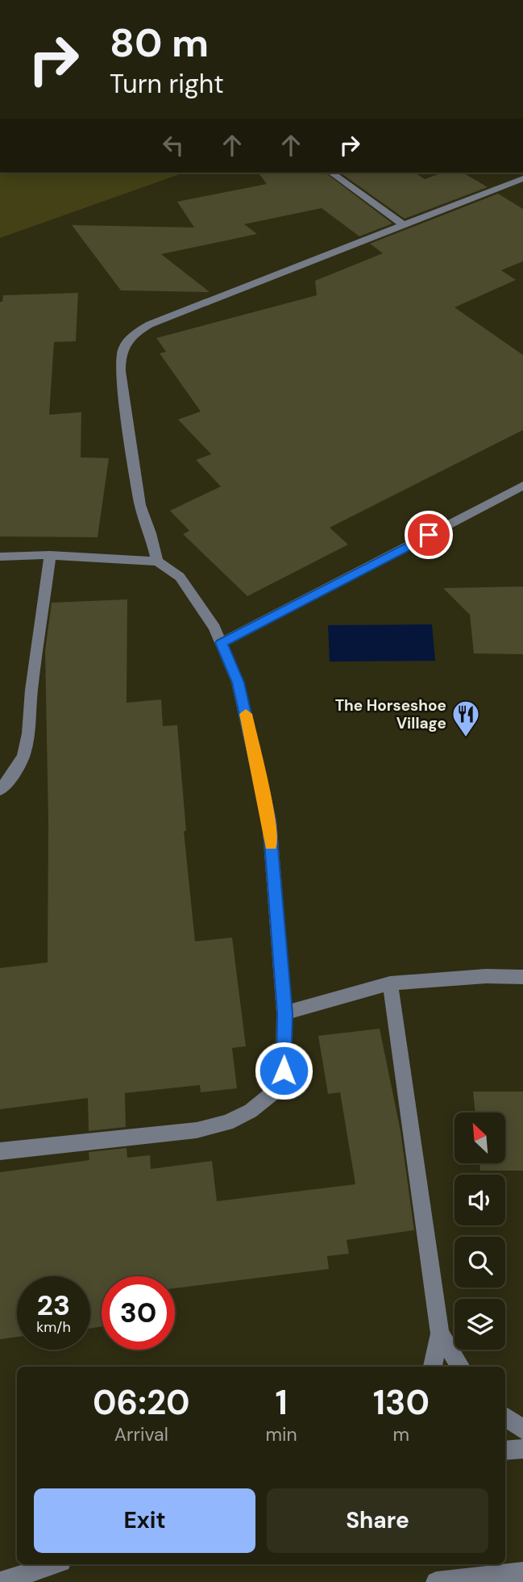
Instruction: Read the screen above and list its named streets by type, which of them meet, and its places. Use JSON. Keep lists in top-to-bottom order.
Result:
{
  "places": {
    "restaurant": ["The Horseshoe Village"]
  },
  "north": "top left",
  "page": {
    "turn": ["80 m", "Turn right"],
    "speed": "23 km/h",
    "limit": "30",
    "eta": [
      "06:20",
      "Arrival",
      "1",
      "min",
      "130",
      "m"
    ],
    "buttons": ["Exit", "Share"]
  }
}
